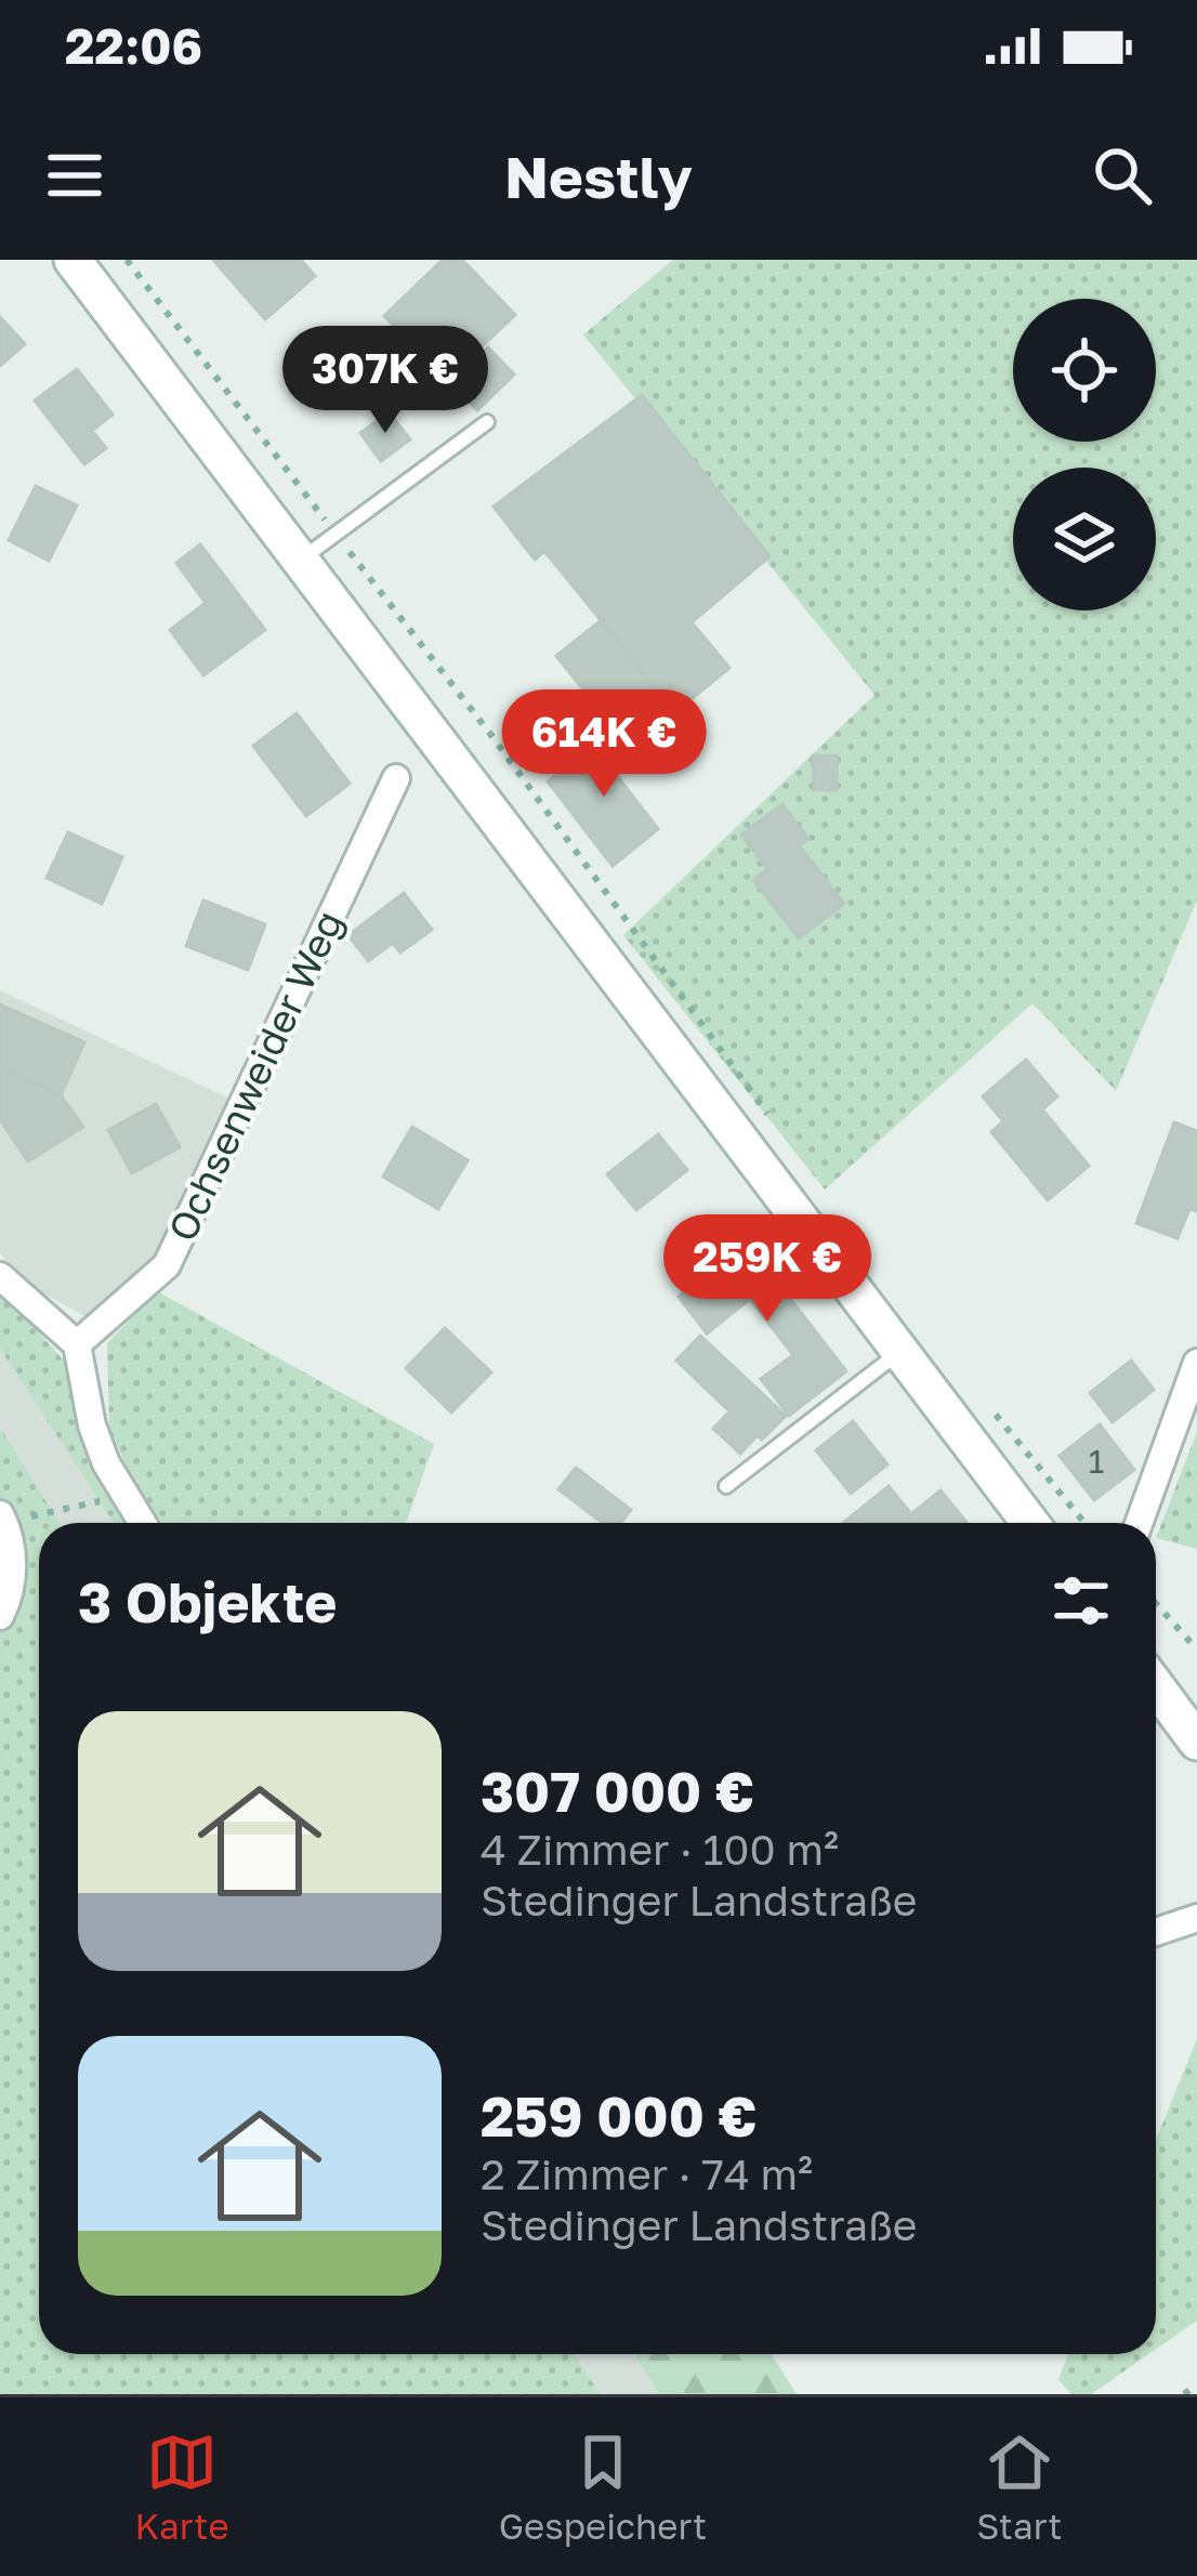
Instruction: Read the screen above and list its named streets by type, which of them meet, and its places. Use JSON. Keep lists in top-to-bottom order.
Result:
{
  "streets": {
    "street": ["Ochsenweider Weg"]
  },
  "house_numbers": ["1"],
  "page": {
    "status": "22:06",
    "header": "Nestly",
    "price": ["307K €", "614K €", "259K €"],
    "heading": "3 Objekte",
    "list": [
      {
        "name": "307 000 €",
        "note": "4 Zimmer · 100 m² · Stedinger Landstraße"
      },
      {
        "name": "259 000 €",
        "note": "2 Zimmer · 74 m² · Stedinger Landstraße"
      }
    ],
    "tabs": ["Karte", "Gespeichert", "Start"]
  }
}
